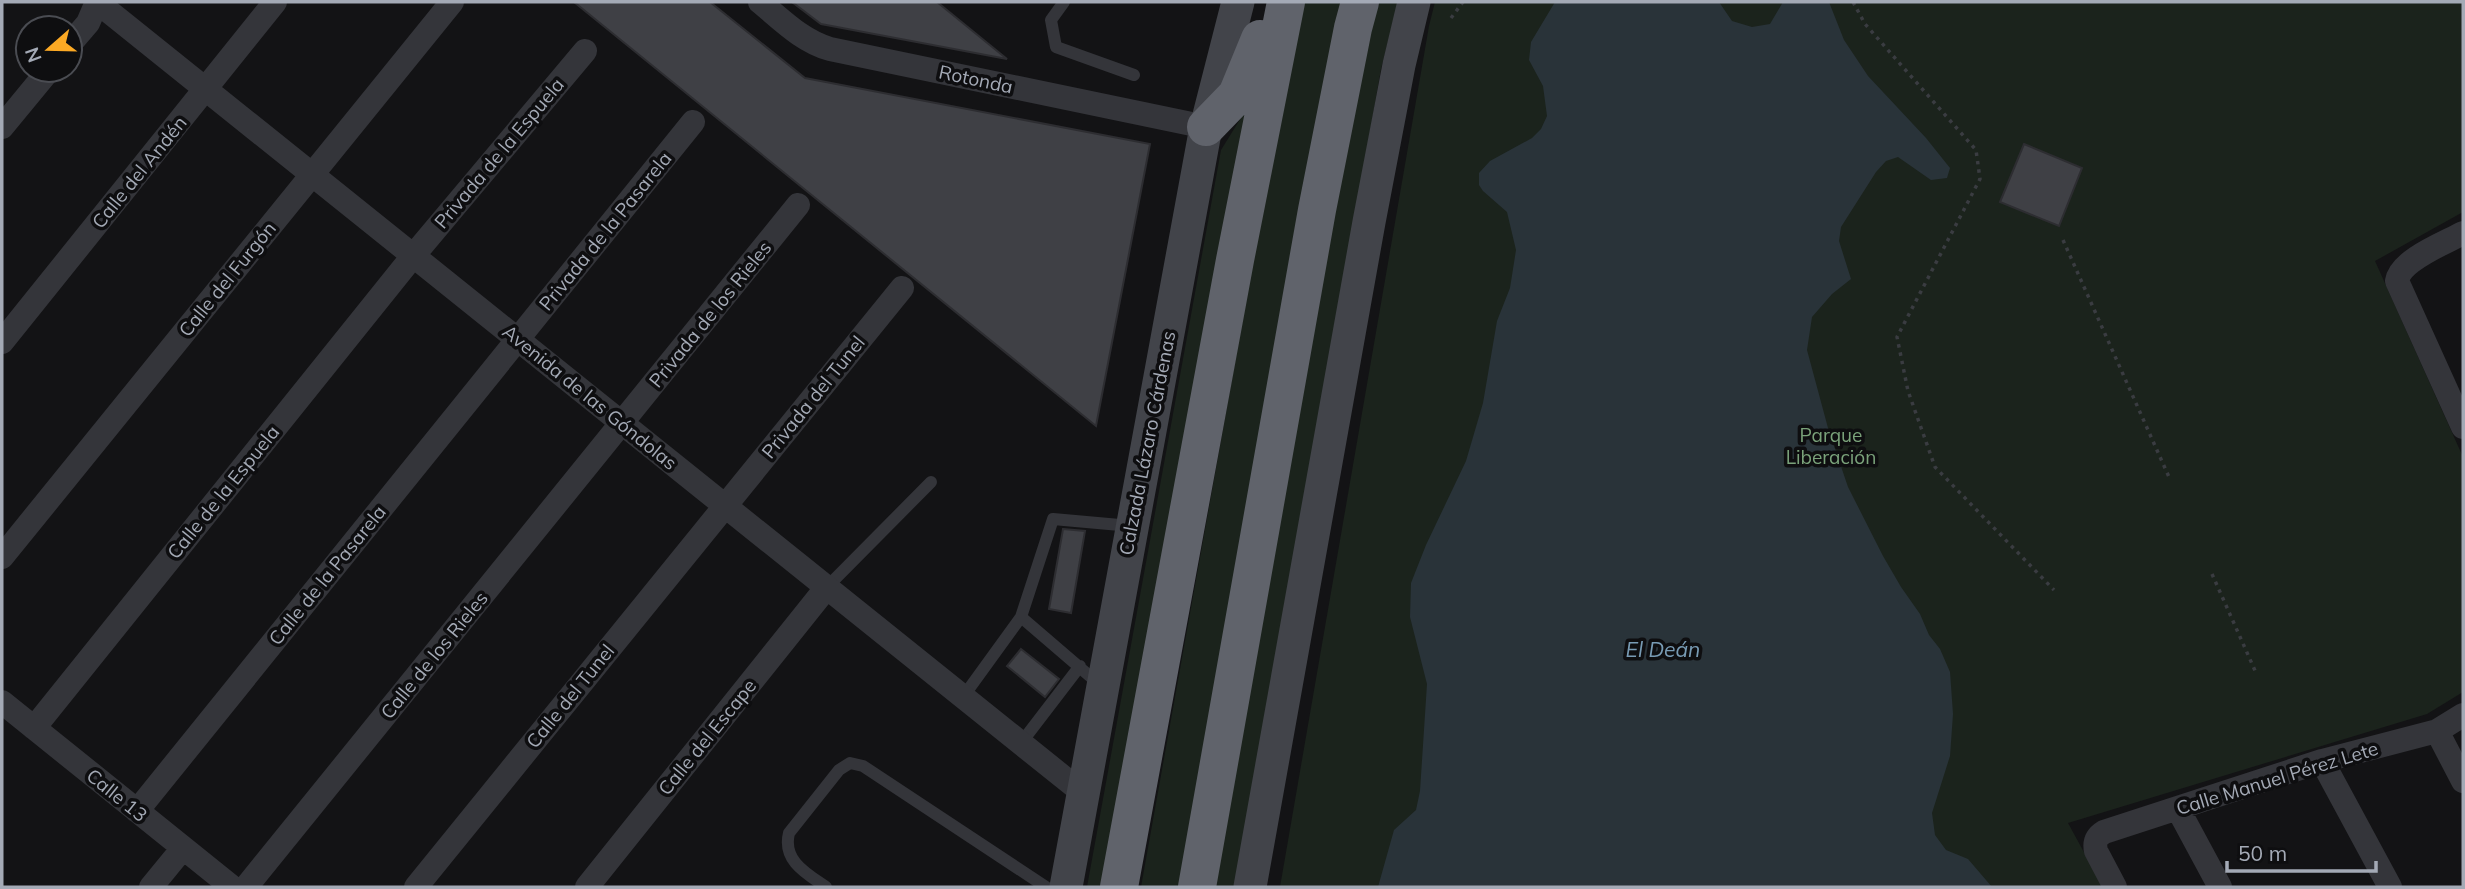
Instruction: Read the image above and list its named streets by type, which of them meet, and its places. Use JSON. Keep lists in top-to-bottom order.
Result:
{
  "streets": {
    "main road": ["Calzada Lázaro Cárdenas"],
    "street": [
      "Rotonda",
      "Privada de la Espuela",
      "Calle del Andén",
      "Privada de la Pasarela",
      "Calle del Furgón",
      "Privada de los Rieles",
      "Avenida de las Góndolas",
      "Privada del Tunel",
      "Calle de la Espuela",
      "Calle de la Pasarela",
      "Calle de los Rieles",
      "Calle del Tunel",
      "Calle del Escape",
      "Calle Manuel Pérez Lete",
      "Calle 13"
    ]
  },
  "crossings": [
    ["Rotonda", "Calzada Lázaro Cárdenas"],
    ["Privada de la Espuela", "Avenida de las Góndolas"],
    ["Privada de la Espuela", "Calle de la Espuela"],
    ["Calle del Andén", "Avenida de las Góndolas"],
    ["Privada de la Pasarela", "Avenida de las Góndolas"],
    ["Privada de la Pasarela", "Calle de la Pasarela"],
    ["Calle del Furgón", "Avenida de las Góndolas"],
    ["Privada de los Rieles", "Avenida de las Góndolas"],
    ["Privada de los Rieles", "Calle de los Rieles"],
    ["Avenida de las Góndolas", "Privada del Tunel"],
    ["Avenida de las Góndolas", "Calzada Lázaro Cárdenas"],
    ["Avenida de las Góndolas", "Calle de la Espuela"],
    ["Avenida de las Góndolas", "Calle de la Pasarela"],
    ["Avenida de las Góndolas", "Calle de los Rieles"],
    ["Avenida de las Góndolas", "Calle del Tunel"],
    ["Avenida de las Góndolas", "Calle del Escape"],
    ["Privada del Tunel", "Calle del Tunel"],
    ["Calle de la Espuela", "Calle 13"],
    ["Calle de la Pasarela", "Calle 13"]
  ],
  "water": ["El Deán"],
  "parks": ["Parque Liberación"],
  "scale_bar": "50 m",
  "north": "left"
}
